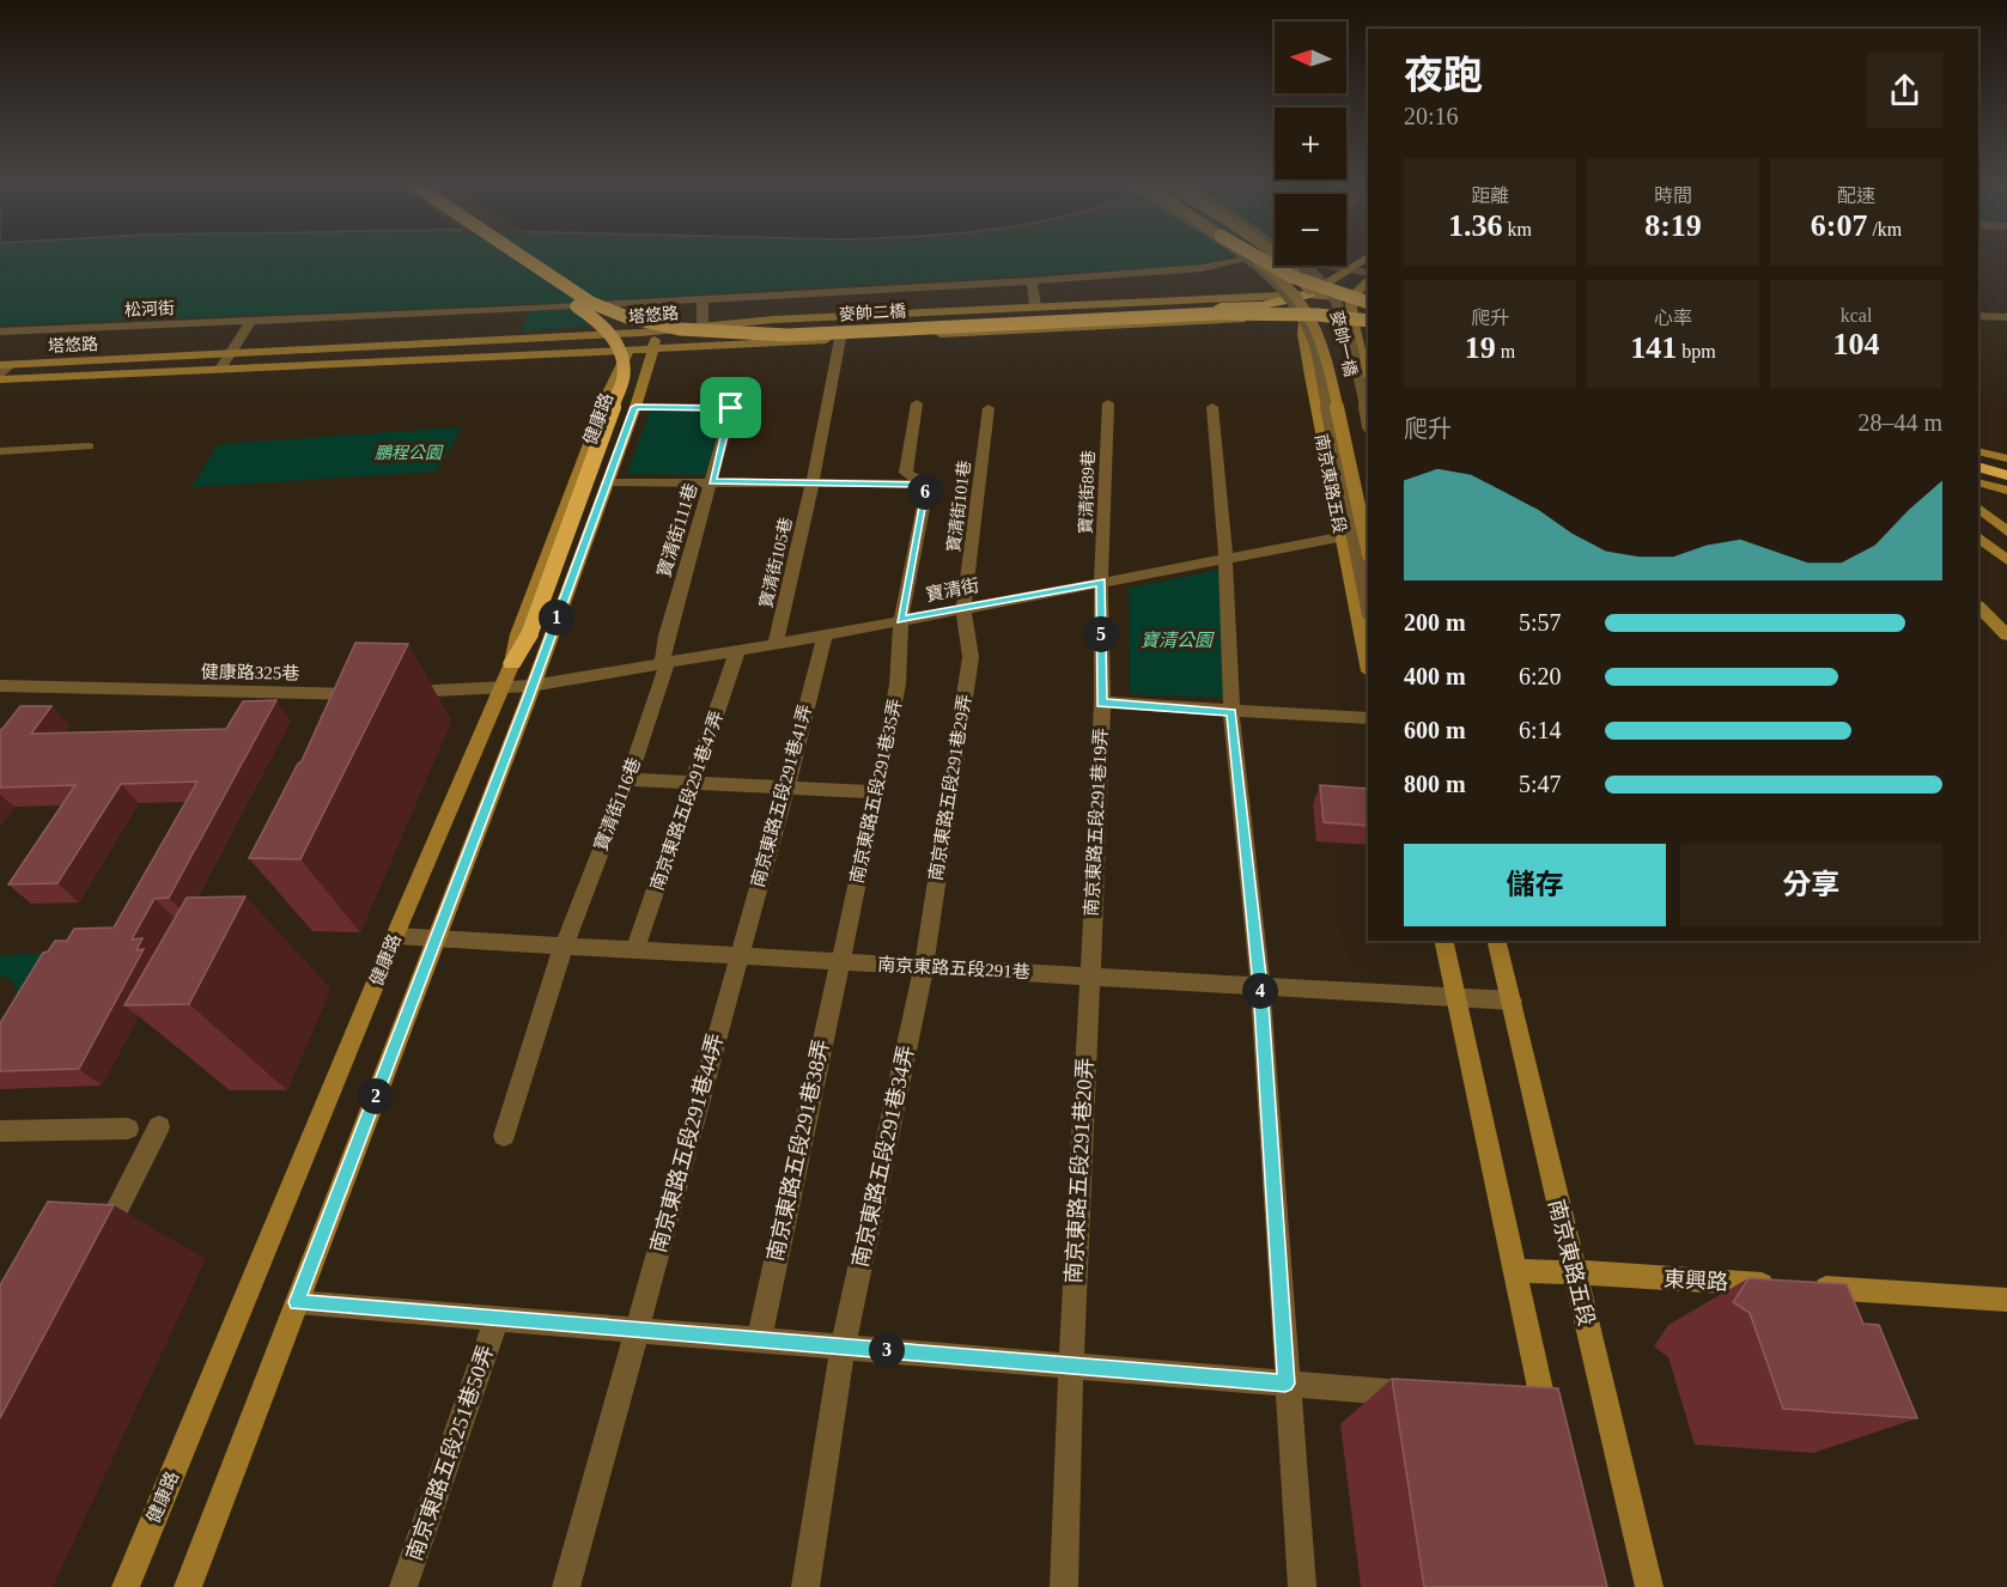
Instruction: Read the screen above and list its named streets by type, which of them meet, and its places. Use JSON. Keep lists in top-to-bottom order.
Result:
{
  "streets": {
    "highway": ["麥帥二橋", "麥帥一橋"],
    "main road": [
      "塔悠路",
      "健康路",
      "南京東路五段",
      "東興路"
    ],
    "street": [
      "松河街",
      "寶清街89巷",
      "寶清街101巷",
      "寶清街111巷",
      "寶清街105巷",
      "寶清街",
      "健康路325巷",
      "南京東路五段291巷29弄",
      "南京東路五段291巷35弄",
      "南京東路五段291巷41弄",
      "南京東路五段291巷47弄",
      "寶清街116巷",
      "南京東路五段291巷19弄",
      "南京東路五段291巷",
      "南京東路五段291巷44弄",
      "南京東路五段291巷38弄",
      "南京東路五段291巷34弄",
      "南京東路五段291巷20弄",
      "南京東路五段251巷50弄"
    ]
  },
  "crossings": [
    ["麥帥二橋", "塔悠路"],
    ["塔悠路", "健康路"],
    ["塔悠路", "南京東路五段"],
    ["塔悠路", "寶清街105巷"],
    ["健康路", "寶清街111巷"],
    ["健康路", "寶清街"],
    ["健康路", "南京東路五段291巷"],
    ["南京東路五段", "寶清街"],
    ["南京東路五段", "南京東路五段291巷"],
    ["南京東路五段", "東興路"],
    ["寶清街89巷", "寶清街"],
    ["寶清街89巷", "南京東路五段291巷19弄"],
    ["寶清街101巷", "寶清街"],
    ["寶清街101巷", "南京東路五段291巷29弄"],
    ["寶清街111巷", "寶清街"],
    ["寶清街111巷", "寶清街116巷"],
    ["寶清街105巷", "寶清街"],
    ["寶清街", "南京東路五段291巷29弄"],
    ["寶清街", "南京東路五段291巷35弄"],
    ["寶清街", "南京東路五段291巷41弄"],
    ["寶清街", "南京東路五段291巷47弄"],
    ["寶清街", "寶清街116巷"],
    ["寶清街", "南京東路五段291巷19弄"],
    ["南京東路五段291巷29弄", "南京東路五段291巷"],
    ["南京東路五段291巷29弄", "南京東路五段291巷34弄"],
    ["南京東路五段291巷35弄", "南京東路五段291巷"],
    ["南京東路五段291巷35弄", "南京東路五段291巷38弄"],
    ["南京東路五段291巷41弄", "南京東路五段291巷"],
    ["南京東路五段291巷41弄", "南京東路五段291巷44弄"],
    ["南京東路五段291巷47弄", "南京東路五段291巷"],
    ["寶清街116巷", "南京東路五段291巷"],
    ["南京東路五段291巷19弄", "南京東路五段291巷"],
    ["南京東路五段291巷19弄", "南京東路五段291巷20弄"],
    ["南京東路五段291巷", "南京東路五段291巷44弄"],
    ["南京東路五段291巷", "南京東路五段291巷38弄"],
    ["南京東路五段291巷", "南京東路五段291巷34弄"],
    ["南京東路五段291巷", "南京東路五段291巷20弄"]
  ],
  "parks": ["鵬程公園", "寶清公園"],
  "north": "left",
  "page": {
    "map_buttons": ["+", "−"],
    "heading": ["夜跑", "20:16"],
    "stats": [
      ["距離", "1.36 km"],
      ["時間", "8:19"],
      ["配速", "6:07 /km"],
      ["爬升", "19 m"],
      ["心率", "141 bpm"],
      ["kcal", "104"]
    ],
    "chart": ["爬升", "28–44 m"],
    "pins": [
      "6",
      "1",
      "5",
      "4",
      "2",
      "3"
    ],
    "list": [
      {
        "name": "200 m",
        "note": "5:57"
      },
      {
        "name": "400 m",
        "note": "6:20"
      },
      {
        "name": "600 m",
        "note": "6:14"
      },
      {
        "name": "800 m",
        "note": "5:47"
      }
    ],
    "buttons": ["儲存", "分享"]
  }
}
